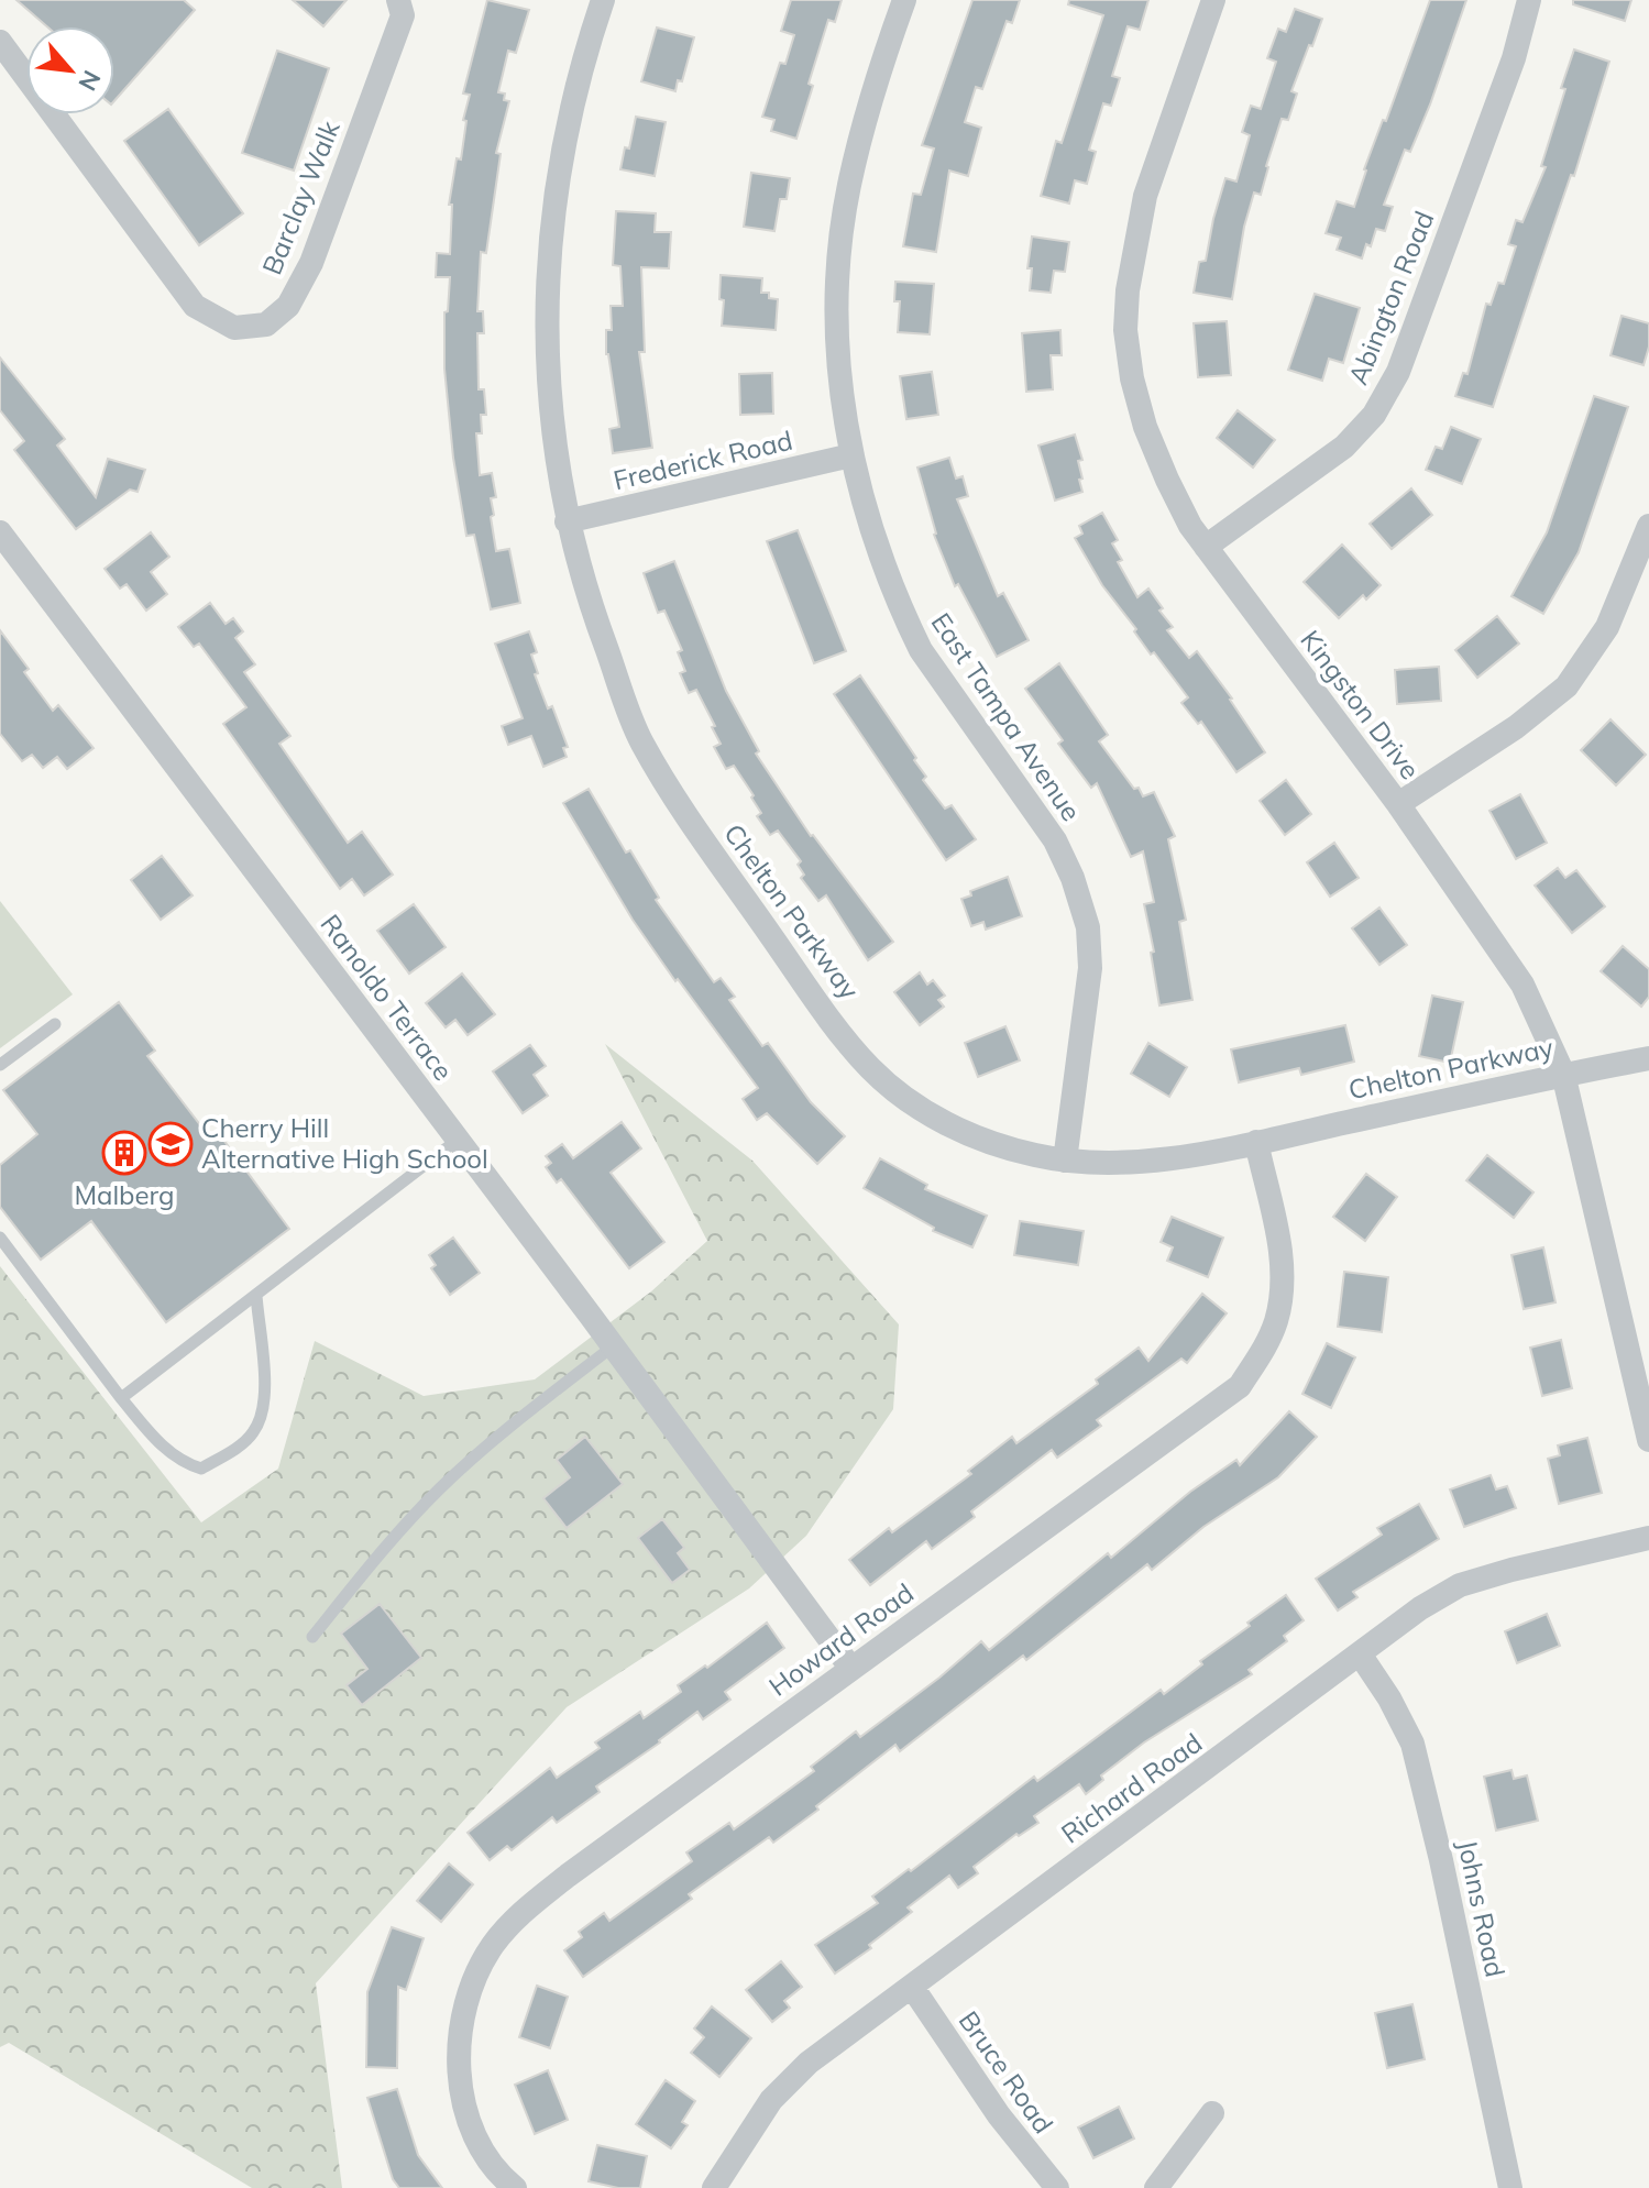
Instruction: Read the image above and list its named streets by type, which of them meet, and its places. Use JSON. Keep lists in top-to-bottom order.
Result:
{
  "streets": {
    "street": [
      "Barclay Walk",
      "Abington Road",
      "Frederick Road",
      "Kingston Drive",
      "East Tampa Avenue",
      "Chelton Parkway",
      "Ranoldo Terrace",
      "Howard Road",
      "Richard Road",
      "Johns Road",
      "Bruce Road"
    ]
  },
  "crossings": [
    ["Abington Road", "Kingston Drive"],
    ["Frederick Road", "East Tampa Avenue"],
    ["Frederick Road", "Chelton Parkway"],
    ["Kingston Drive", "Chelton Parkway"],
    ["East Tampa Avenue", "Chelton Parkway"],
    ["Chelton Parkway", "Howard Road"],
    ["Ranoldo Terrace", "Howard Road"],
    ["Richard Road", "Johns Road"],
    ["Richard Road", "Bruce Road"]
  ],
  "places": {
    "school or university": ["Cherry Hill Alternative High School"],
    "building": ["Malberg"]
  },
  "north": "bottom right"
}
